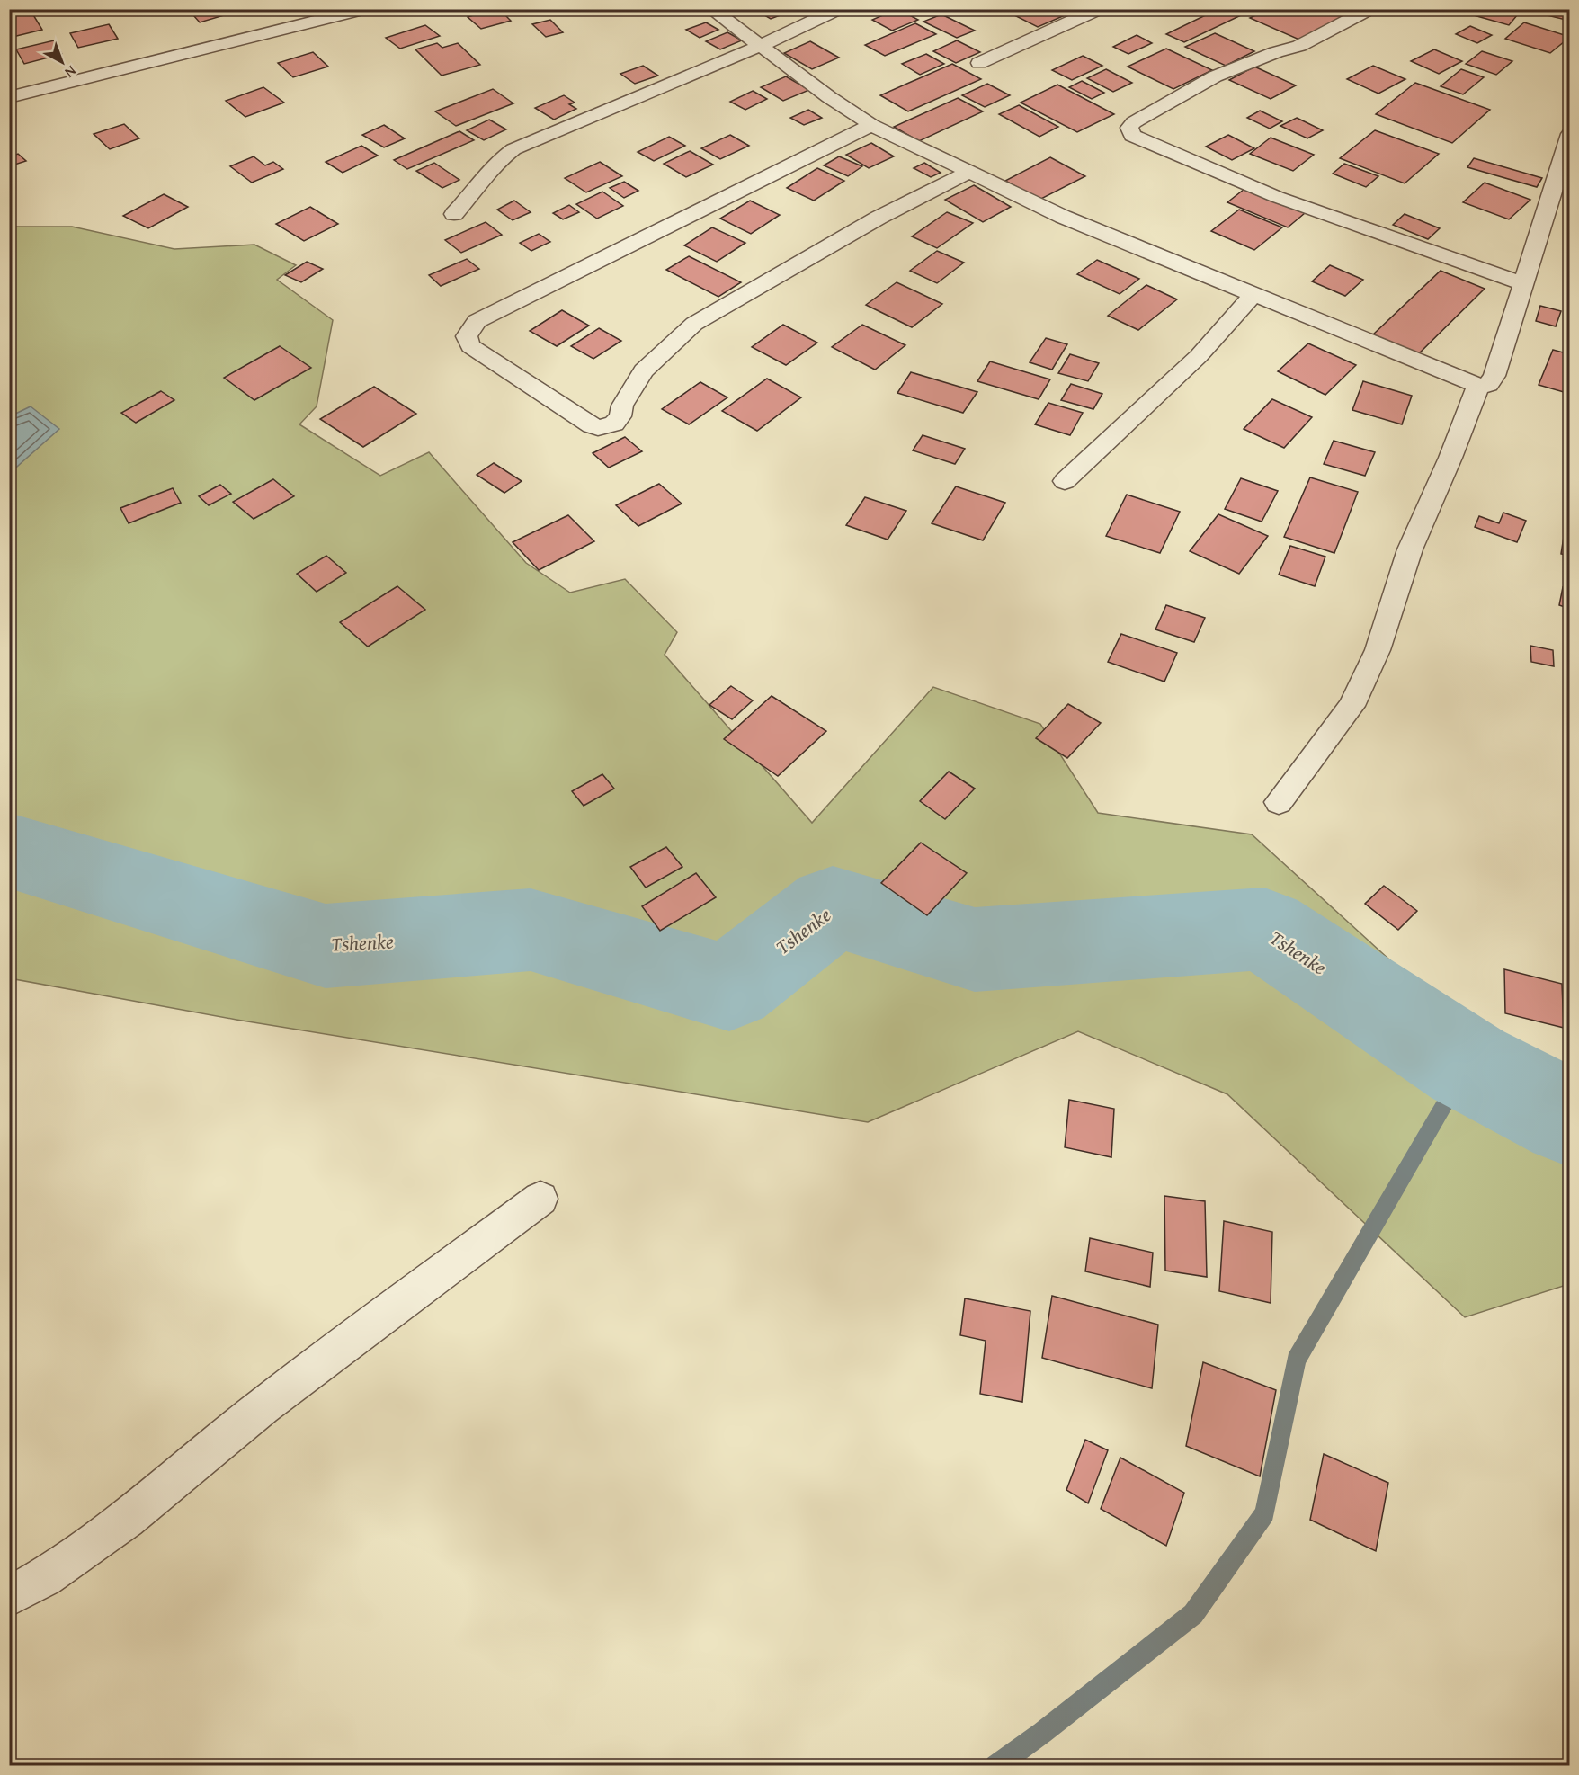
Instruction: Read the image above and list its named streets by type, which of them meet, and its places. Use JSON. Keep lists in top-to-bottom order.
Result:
{
  "water": ["Tshenke"],
  "north": "bottom right"
}
